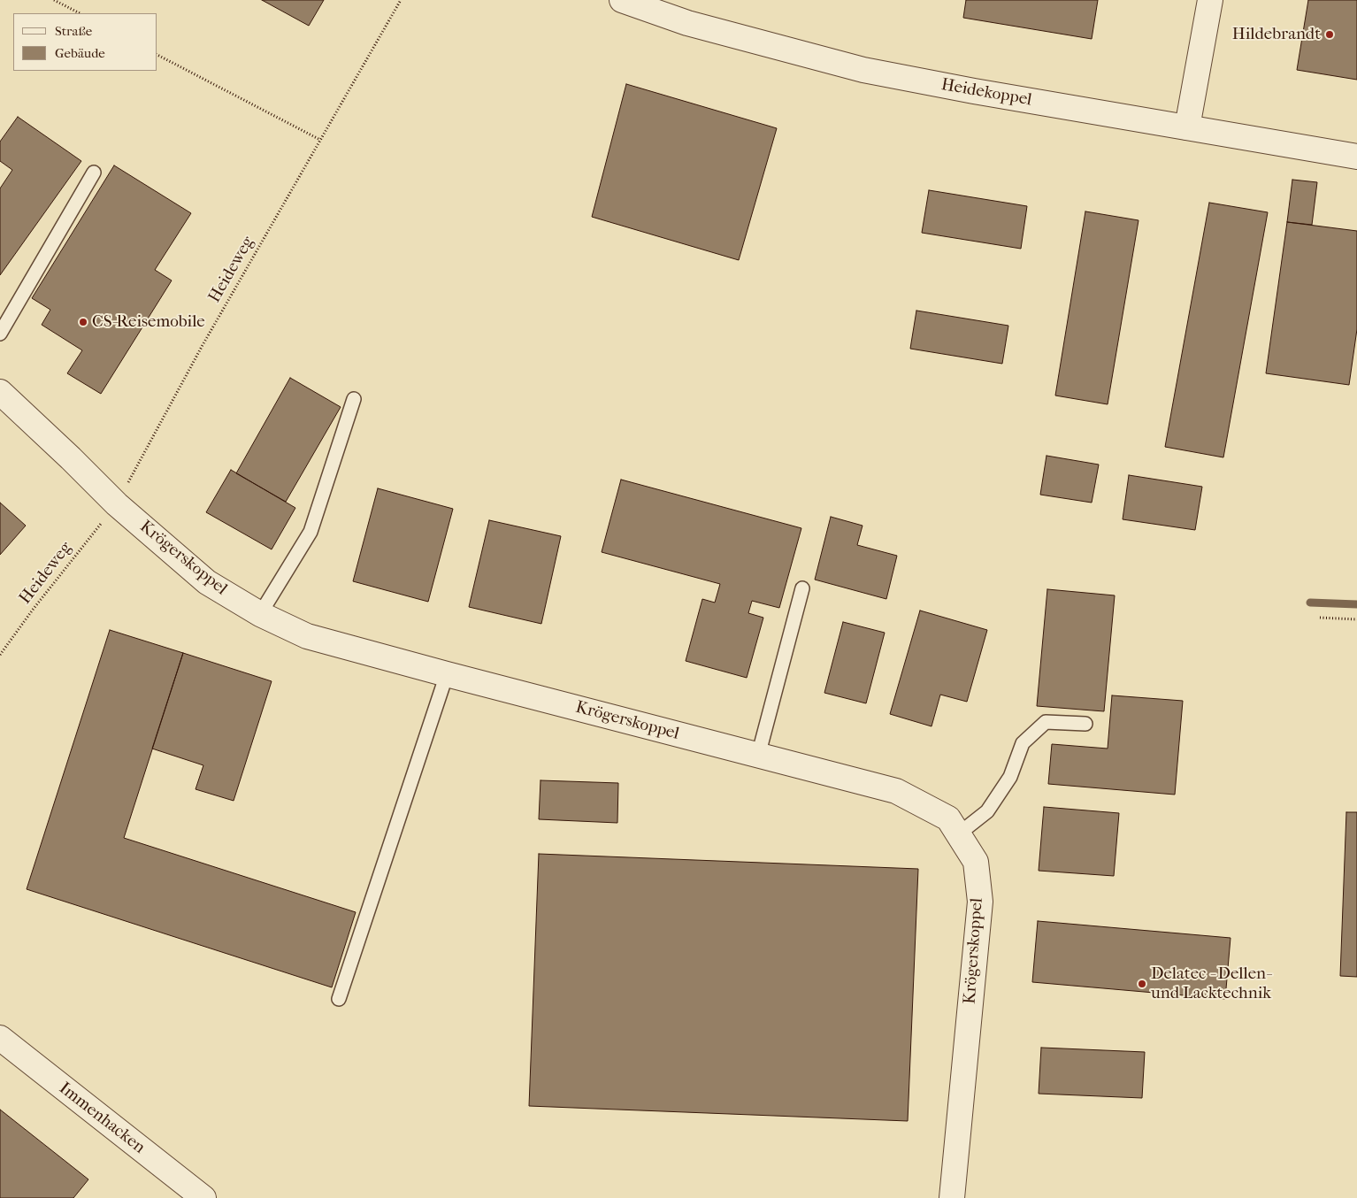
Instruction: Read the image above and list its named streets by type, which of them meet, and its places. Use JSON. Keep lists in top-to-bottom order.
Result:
{
  "streets": {
    "street": ["Heidekoppel", "Krögerskoppel", "Immenhacken"],
    "path": ["Heideweg"]
  },
  "crossings": [
    ["Heideweg", "Krögerskoppel"]
  ],
  "places": ["Hildebrandt", "CS-Reisemobile", "Delatec - Dellen- und Lacktechnik"],
  "legend": ["Straße", "Gebäude"]
}
